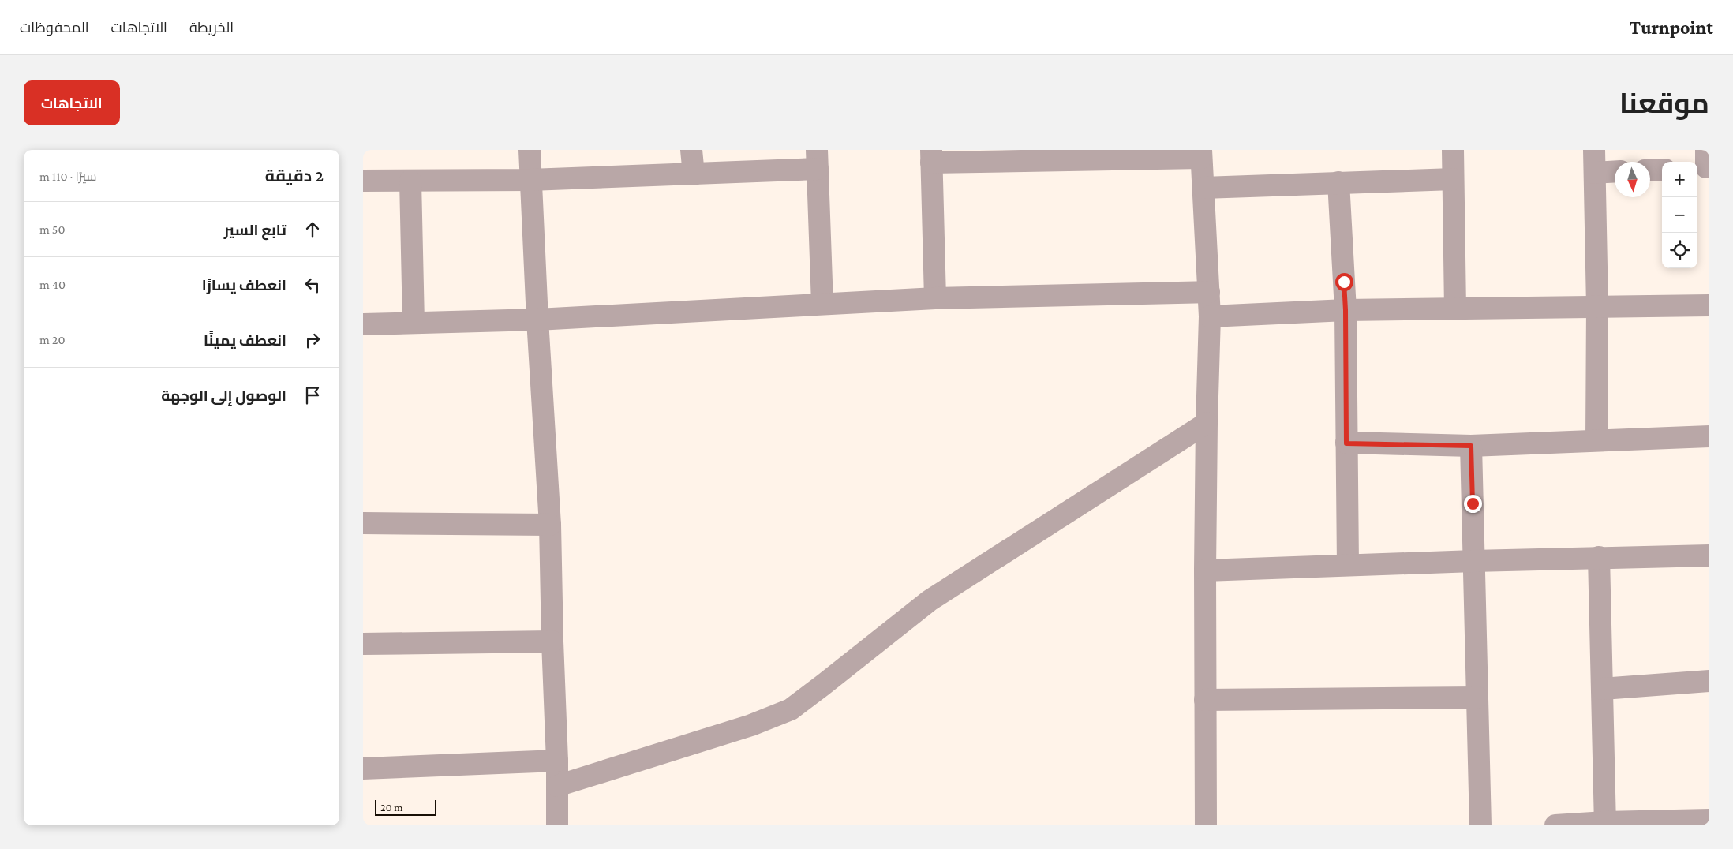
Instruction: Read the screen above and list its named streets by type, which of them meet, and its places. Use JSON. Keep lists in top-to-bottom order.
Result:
{
  "scale_bar": "20 m",
  "north": "bottom",
  "page": {
    "header": "Turnpoint",
    "nav": ["الخريطة", "الاتجاهات", "المحفوظات"],
    "title": "موقعنا",
    "buttons": "الاتجاهات",
    "heading": ["2 دقيقة", "سيرًا · 110 m"],
    "map_buttons": ["+", "−"],
    "list": [
      ["تابع السير", "50 m"],
      ["انعطف يسارًا", "40 m"],
      ["انعطف يمينًا", "20 m"],
      "الوصول إلى الوجهة"
    ],
    "scale": "20 m"
  }
}
